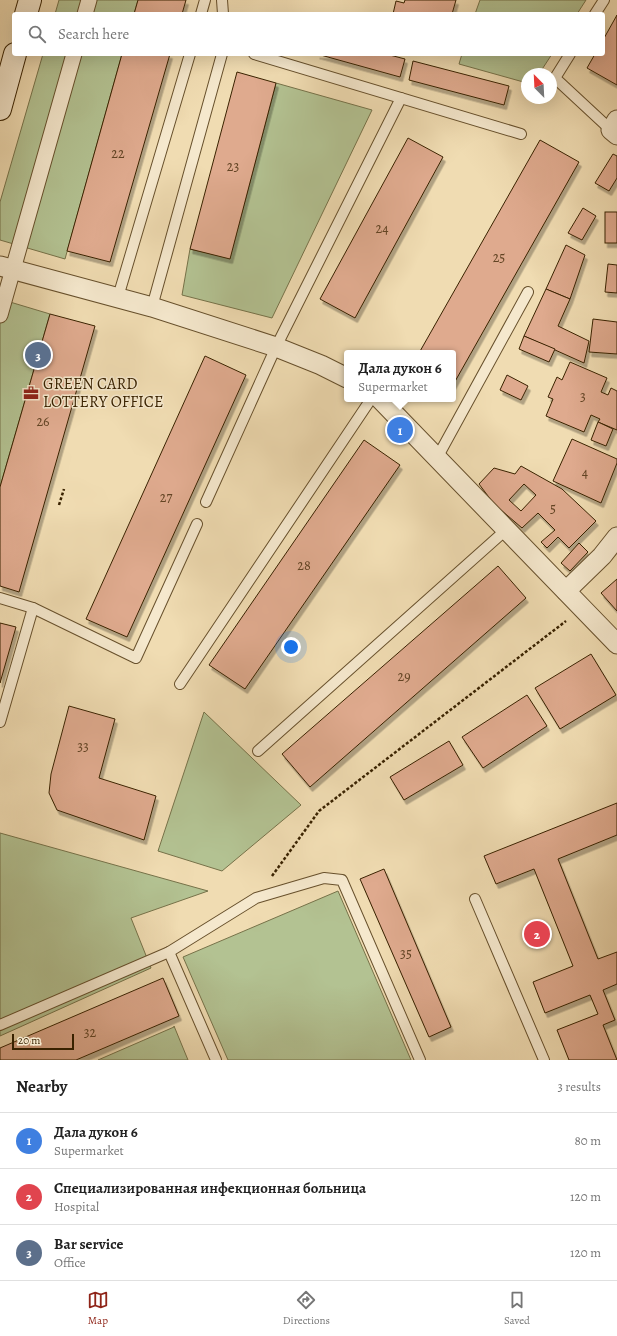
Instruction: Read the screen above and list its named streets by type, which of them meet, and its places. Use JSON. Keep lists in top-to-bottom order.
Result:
{
  "places": {
    "office": ["GREEN CARD LOTTERY OFFICE"]
  },
  "house_numbers": [
    "22",
    "23",
    "24",
    "25",
    "3",
    "26",
    "4",
    "27",
    "5",
    "28",
    "29",
    "33",
    "35",
    "32"
  ],
  "scale_bar": "20 m",
  "north": "top left",
  "page": {
    "search": "Search here",
    "pins": ["3", "1", "2"],
    "popup": ["Дала дукон 6", "Supermarket"],
    "scale": "20 m",
    "heading": ["Nearby", "3 results"],
    "list": [
      {
        "mark": "1",
        "name": "Дала дукон 6",
        "note": "Supermarket",
        "value": "80 m"
      },
      {
        "mark": "2",
        "name": "Специализированная инфекционная больница",
        "note": "Hospital",
        "value": "120 m"
      },
      {
        "mark": "3",
        "name": "Bar service",
        "note": "Office",
        "value": "120 m"
      }
    ],
    "nav": ["Map", "Directions", "Saved"]
  }
}
